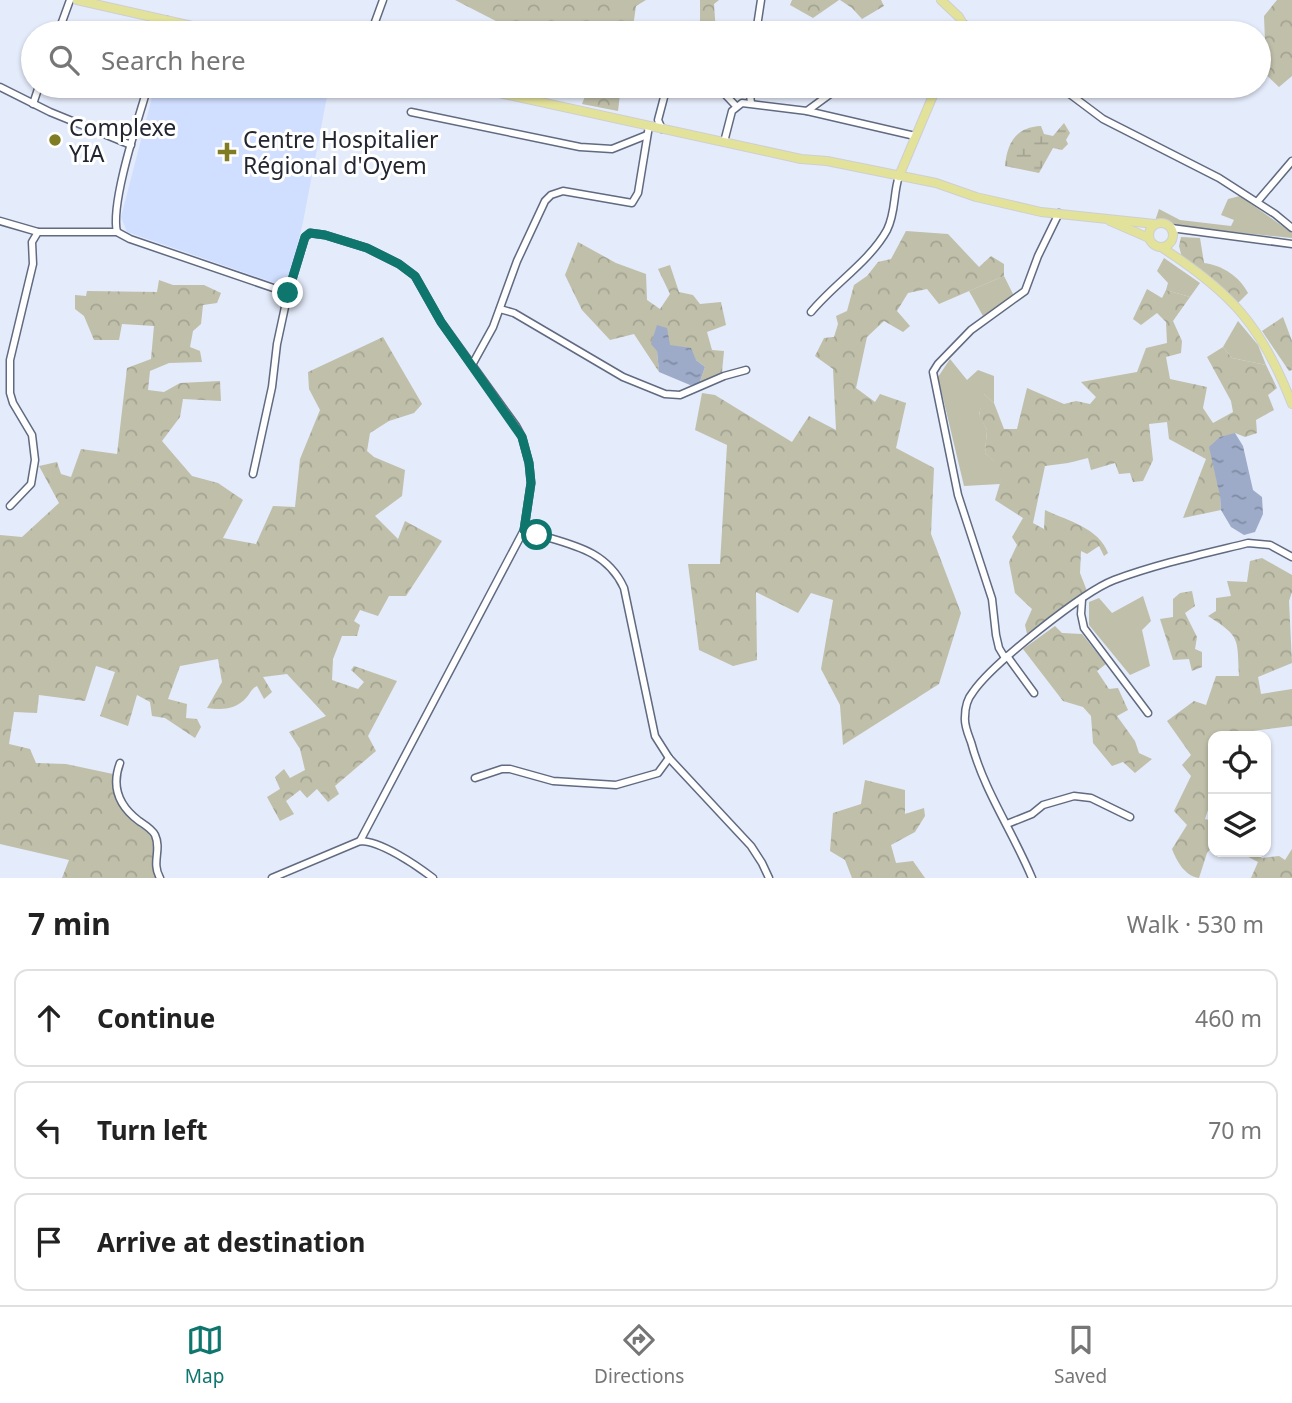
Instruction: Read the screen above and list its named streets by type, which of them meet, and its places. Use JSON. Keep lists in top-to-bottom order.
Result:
{
  "places": {
    "other": ["Complexe YIA"],
    "health": ["Centre Hospitalier Régional d'Oyem"]
  },
  "page": {
    "search": "Search here",
    "heading": ["7 min", "Walk · 530 m"],
    "list": [
      ["Continue", "460 m"],
      ["Turn left", "70 m"],
      "Arrive at destination"
    ],
    "nav": ["Map", "Directions", "Saved"]
  }
}
